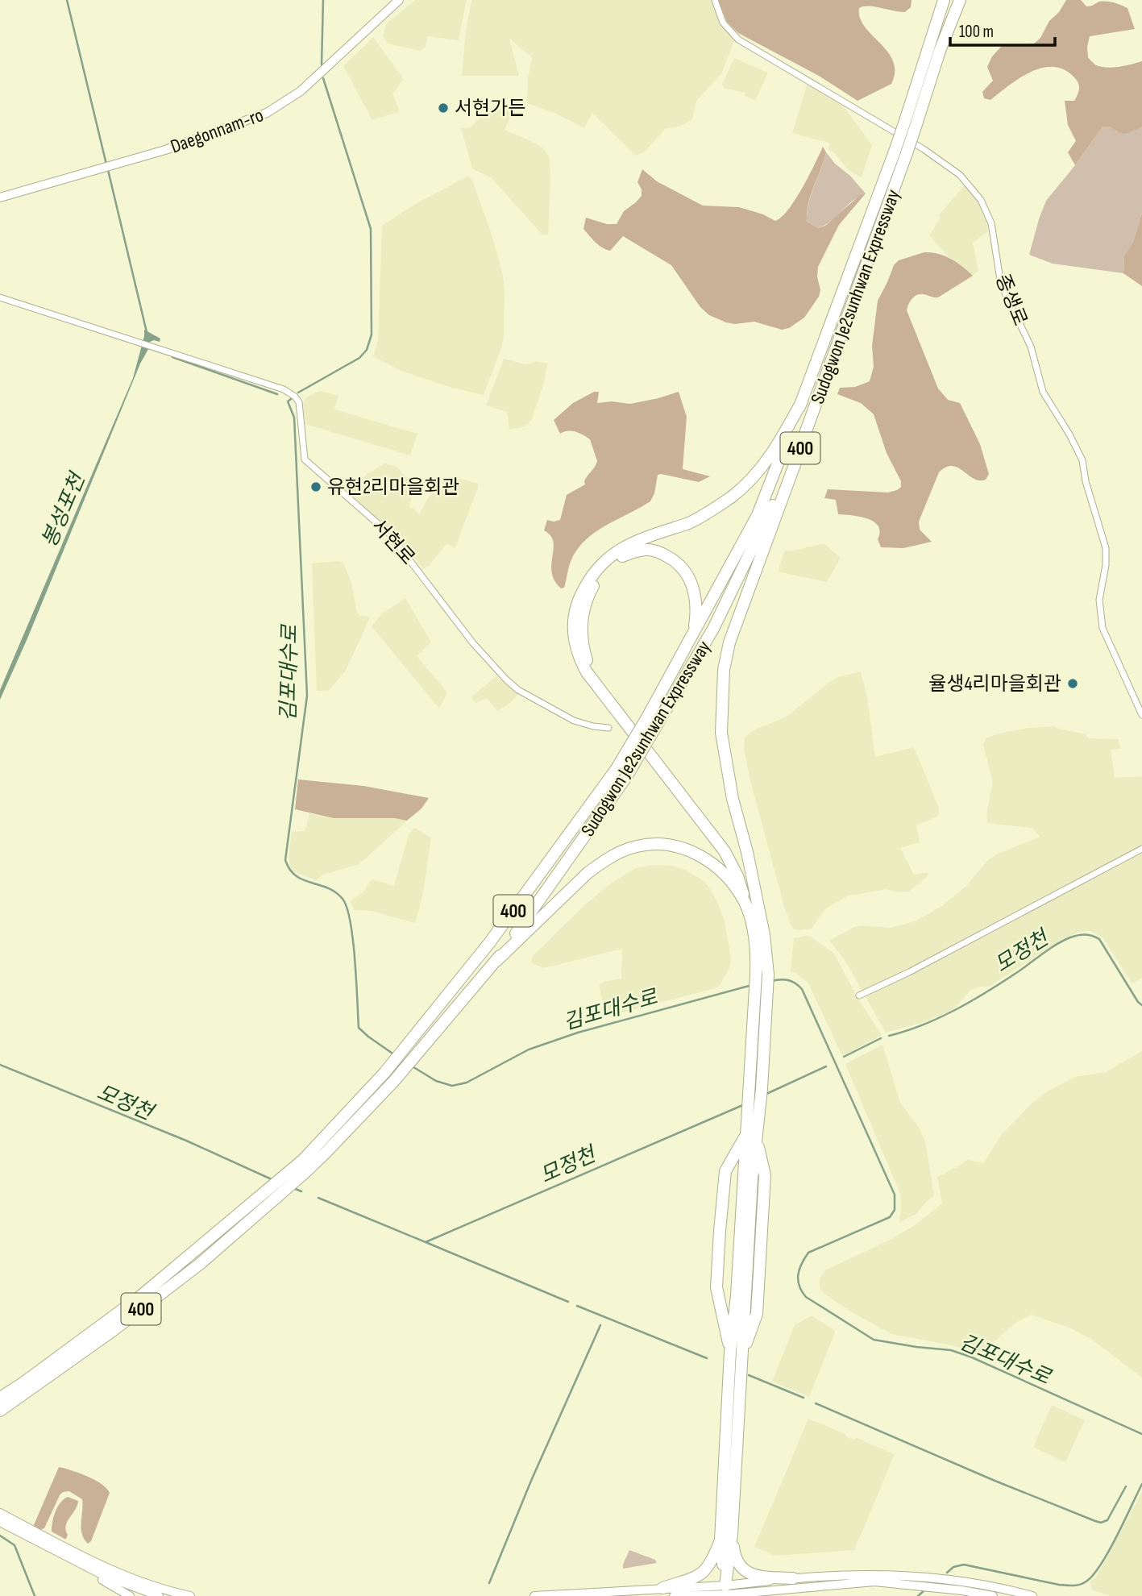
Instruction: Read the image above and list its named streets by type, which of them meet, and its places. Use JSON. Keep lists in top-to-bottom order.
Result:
{
  "streets": {
    "highway": ["Sudogwon Je2sunhwan Expressway", "400"],
    "main road": ["Daegonnam-ro"],
    "street": ["종생로", "서현로"]
  },
  "water": ["봉성포천", "김포대수로", "모정천"],
  "places": ["서현가든", "유현2리마을회관", "율생4리마을회관"],
  "scale_bar": "100 m"
}
